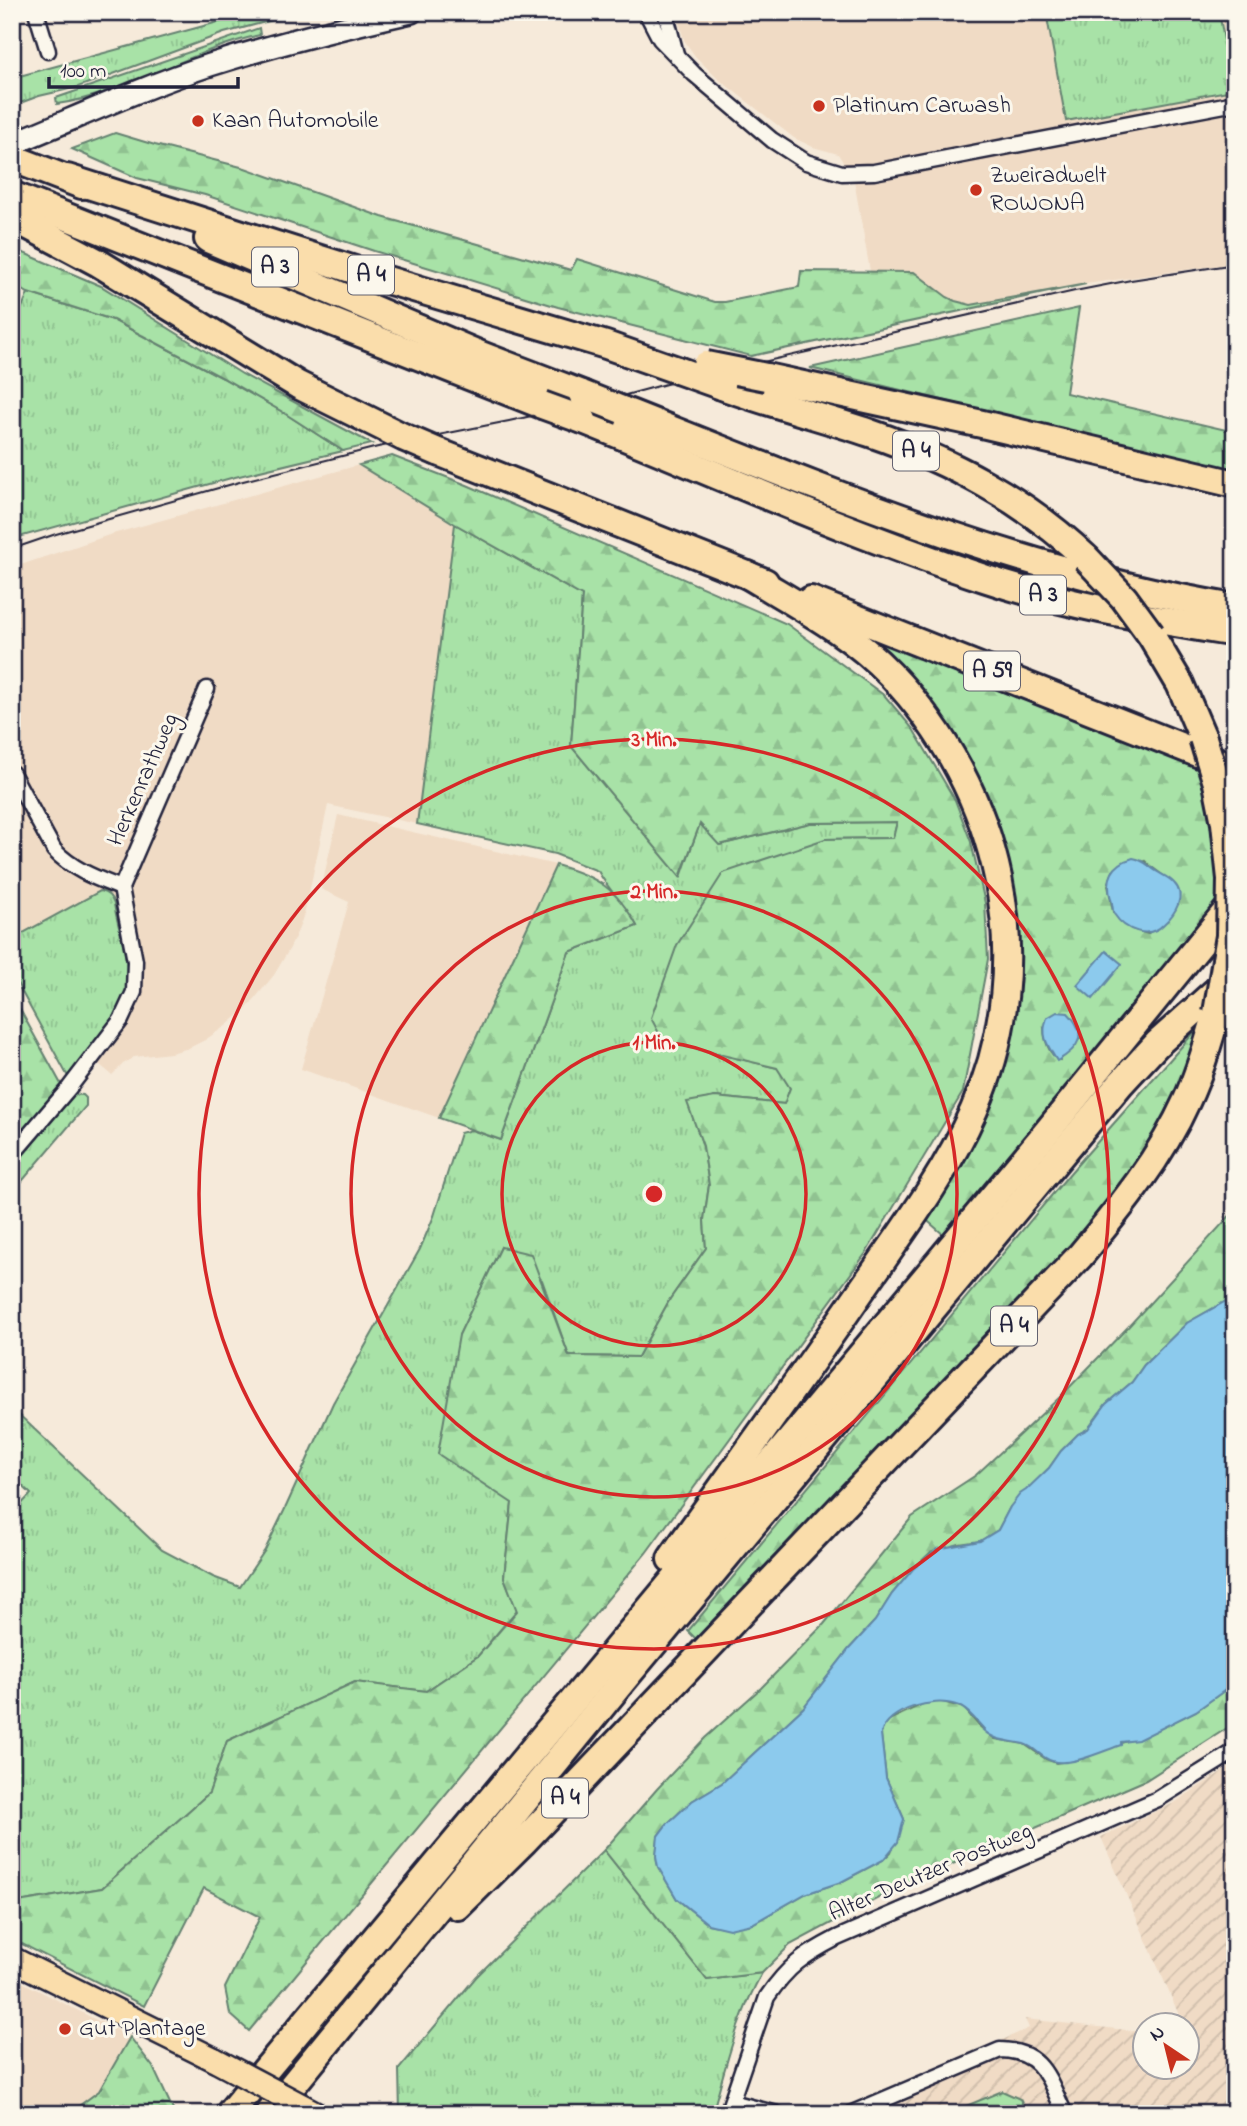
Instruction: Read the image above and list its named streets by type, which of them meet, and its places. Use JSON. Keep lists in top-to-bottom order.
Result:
{
  "streets": {
    "highway": ["A 3", "A 4", "A 59"],
    "street": ["Herkenrathweg", "Alter Deutzer Postweg"]
  },
  "crossings": [
    ["A 3", "A 4"],
    ["A 4", "A 59"]
  ],
  "places": [
    "Platinum Carwash",
    "Kaan Automobile",
    "Zweiradwelt ROWONA",
    "Gut Plantage"
  ],
  "scale_bar": "100 m",
  "north": "top left",
  "rings": ["3 Min.", "2 Min.", "1 Min."]
}
